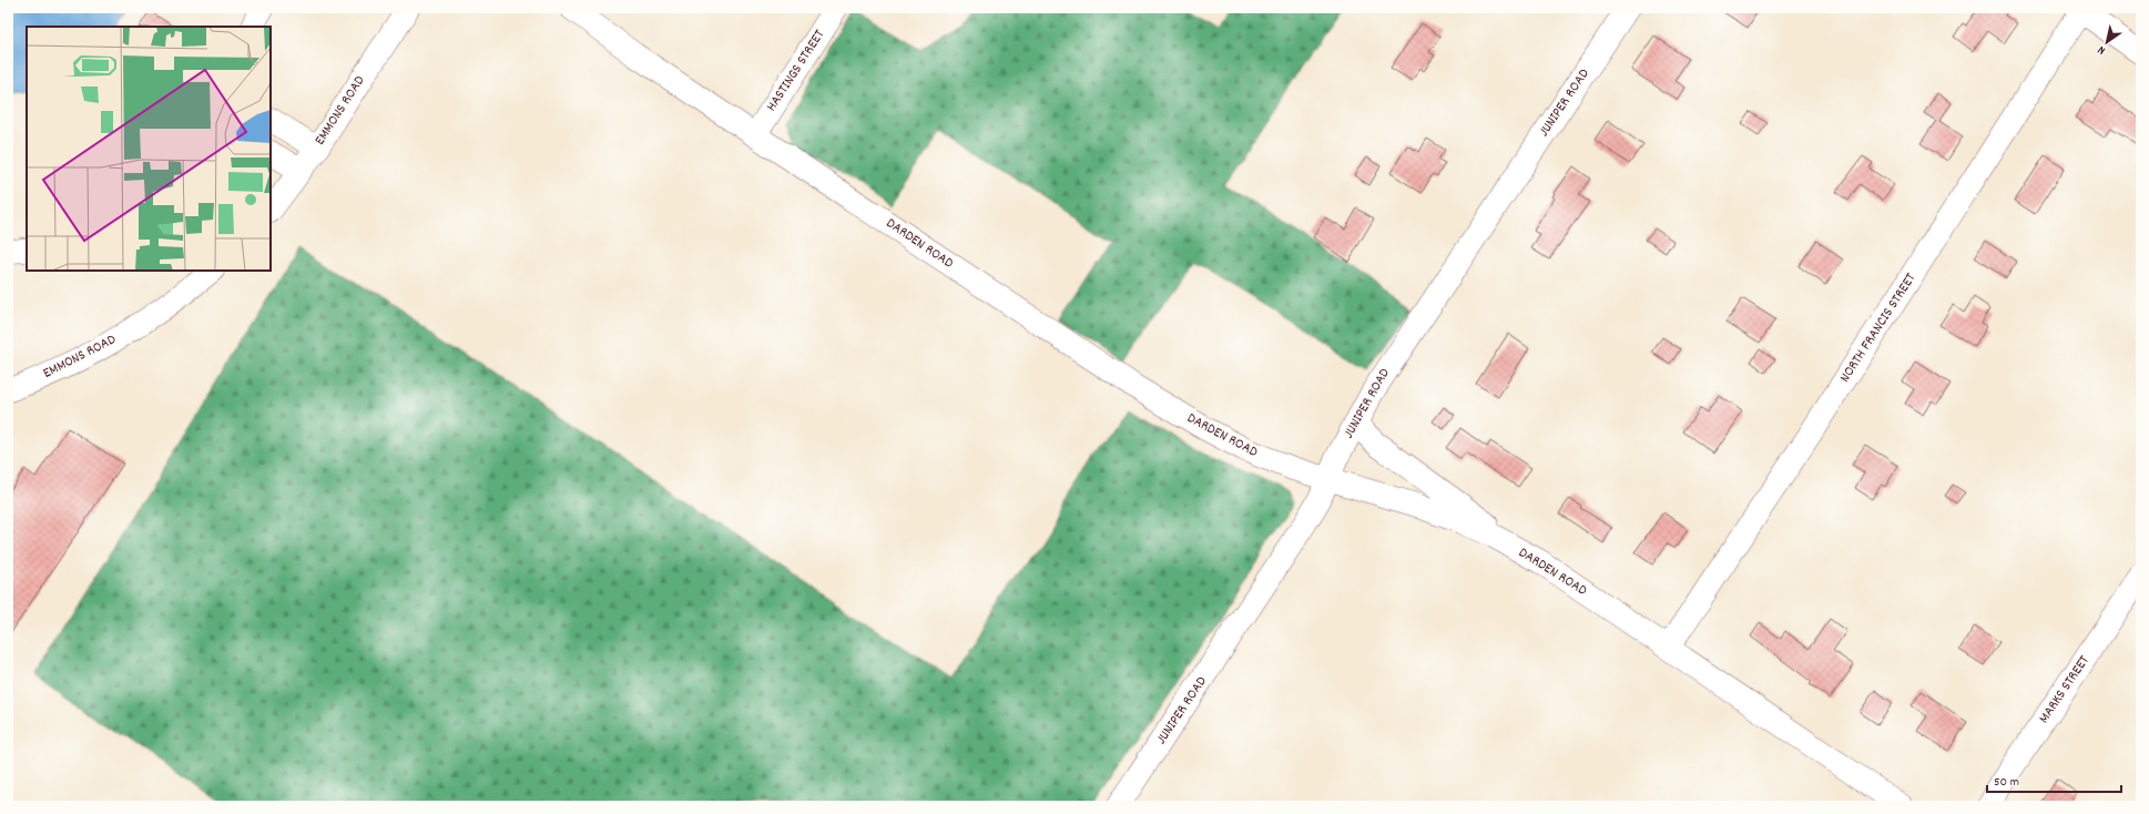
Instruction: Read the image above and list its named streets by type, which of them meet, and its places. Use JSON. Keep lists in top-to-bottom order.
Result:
{
  "streets": {
    "street": [
      "HASTINGS STREET",
      "JUNIPER ROAD",
      "EMMONS ROAD",
      "DARDEN ROAD",
      "NORTH FRANCIS STREET",
      "MARKS STREET"
    ]
  },
  "crossings": [
    ["HASTINGS STREET", "DARDEN ROAD"],
    ["JUNIPER ROAD", "DARDEN ROAD"],
    ["DARDEN ROAD", "NORTH FRANCIS STREET"]
  ],
  "scale_bar": "50 m",
  "north": "bottom left"
}
